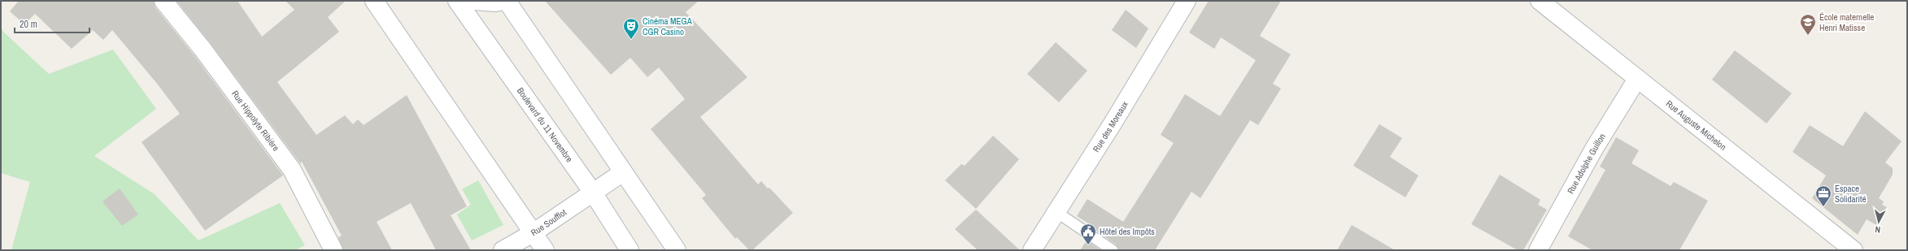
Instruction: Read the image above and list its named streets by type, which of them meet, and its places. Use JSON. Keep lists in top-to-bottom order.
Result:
{
  "streets": {
    "street": [
      "Rue Hippolyte Ribière",
      "Boulevard du 11 Novembre",
      "Rue Auguste Michelon",
      "Rue des Moreaux",
      "Rue Adolphe Guillon",
      "Rue Soufflot"
    ]
  },
  "crossings": [
    ["Boulevard du 11 Novembre", "Rue Soufflot"],
    ["Rue Auguste Michelon", "Rue Adolphe Guillon"]
  ],
  "places": {
    "school or university": ["École maternelle Henri Matisse"],
    "theatre": ["Cinéma MEGA CGR Casino"],
    "office": ["Espace Solidarité"],
    "public building": ["Hôtel des Impôts"]
  },
  "scale_bar": "20 m",
  "north": "bottom"
}
